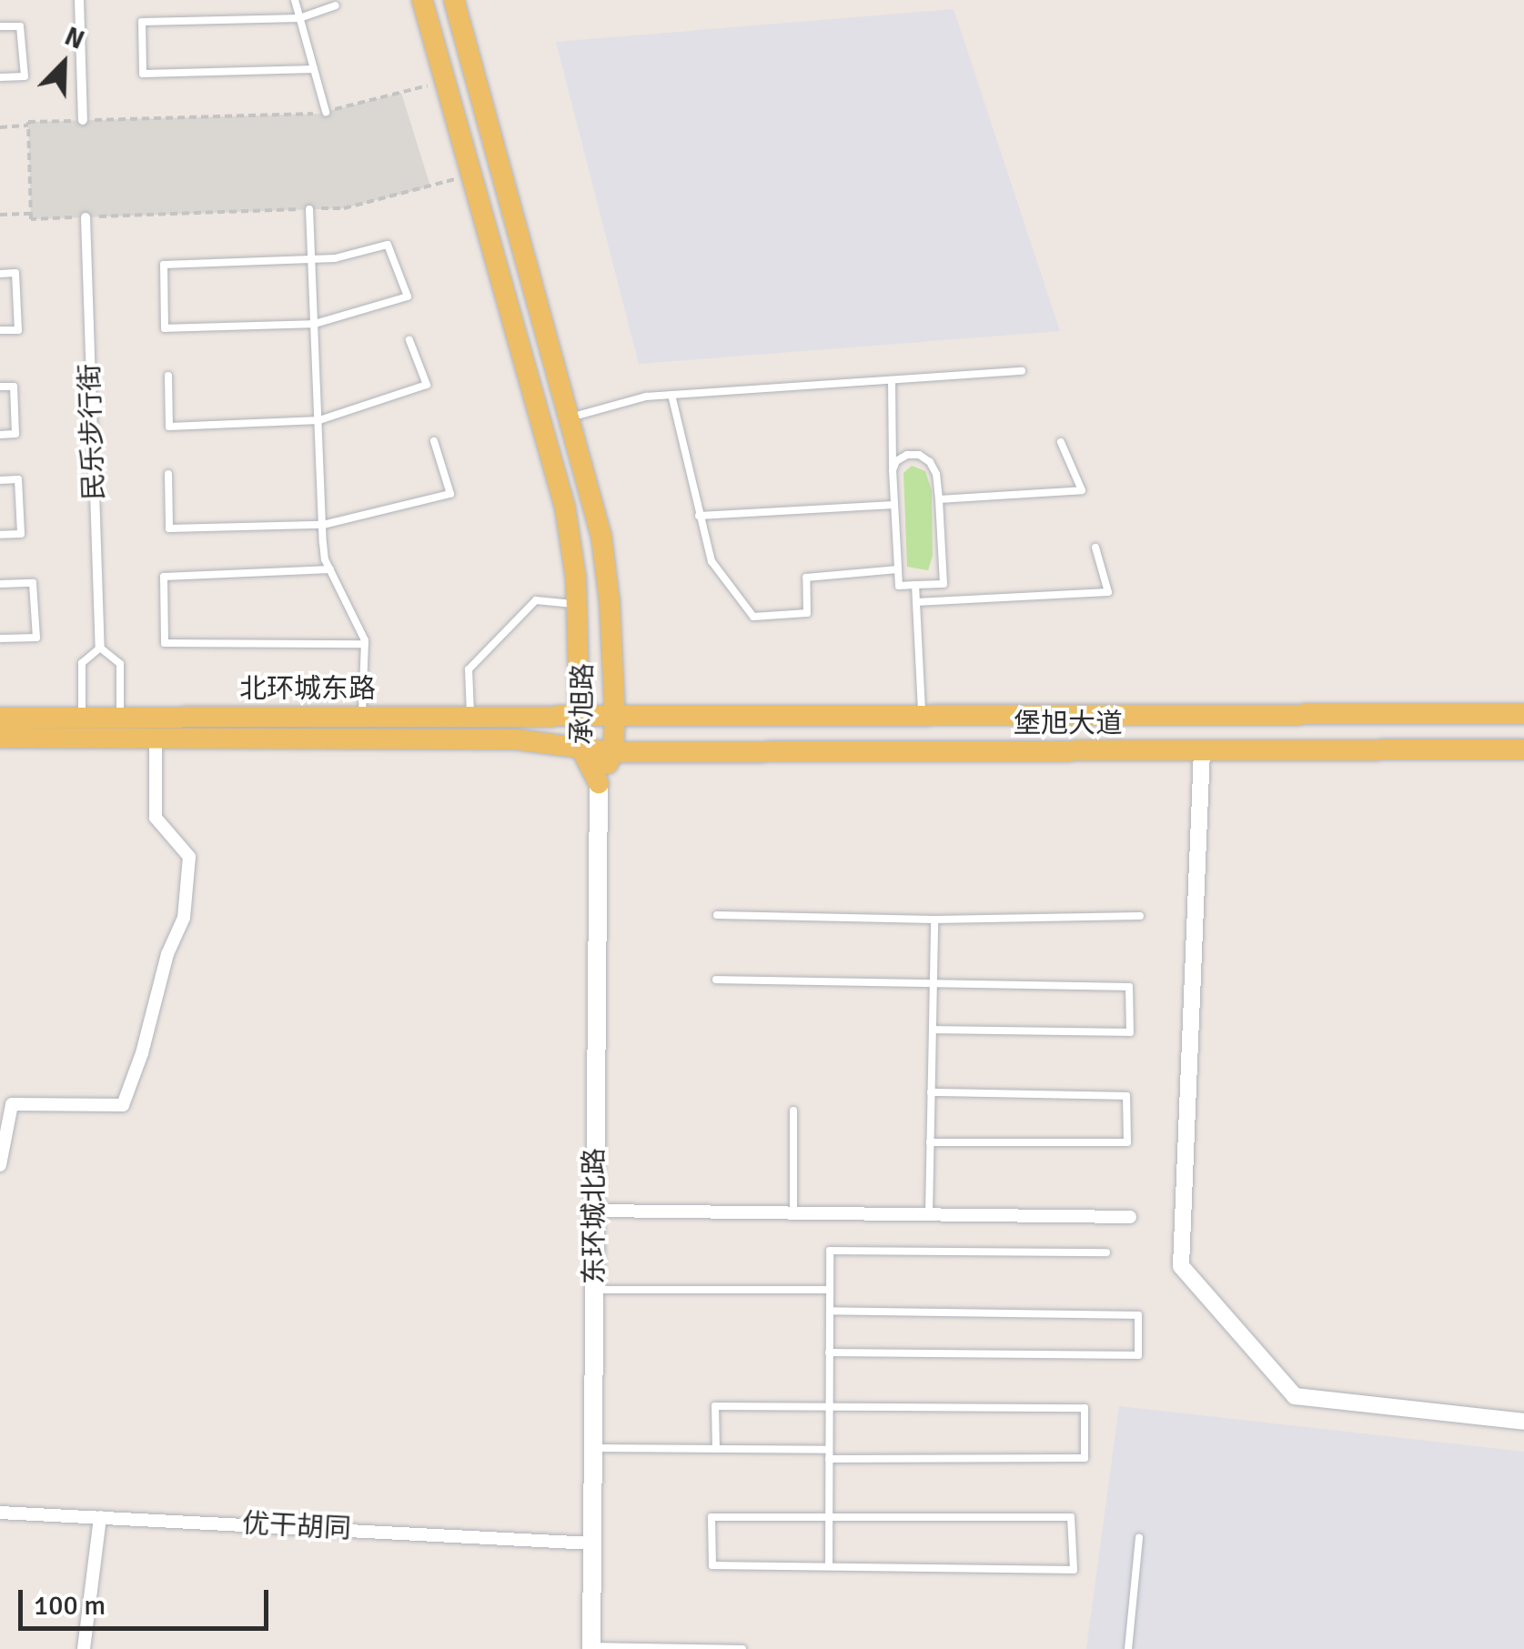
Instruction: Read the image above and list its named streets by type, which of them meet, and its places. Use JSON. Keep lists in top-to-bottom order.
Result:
{
  "streets": {
    "main road": [
      "北环城东路",
      "承旭路",
      "堡旭大道",
      "东环城北路"
    ],
    "street": ["民乐步行街", "优干胡同"]
  },
  "crossings": [
    ["北环城东路", "承旭路"],
    ["北环城东路", "堡旭大道"],
    ["承旭路", "堡旭大道"],
    ["承旭路", "东环城北路"],
    ["东环城北路", "优干胡同"]
  ],
  "scale_bar": "100 m",
  "north": "top right"
}
